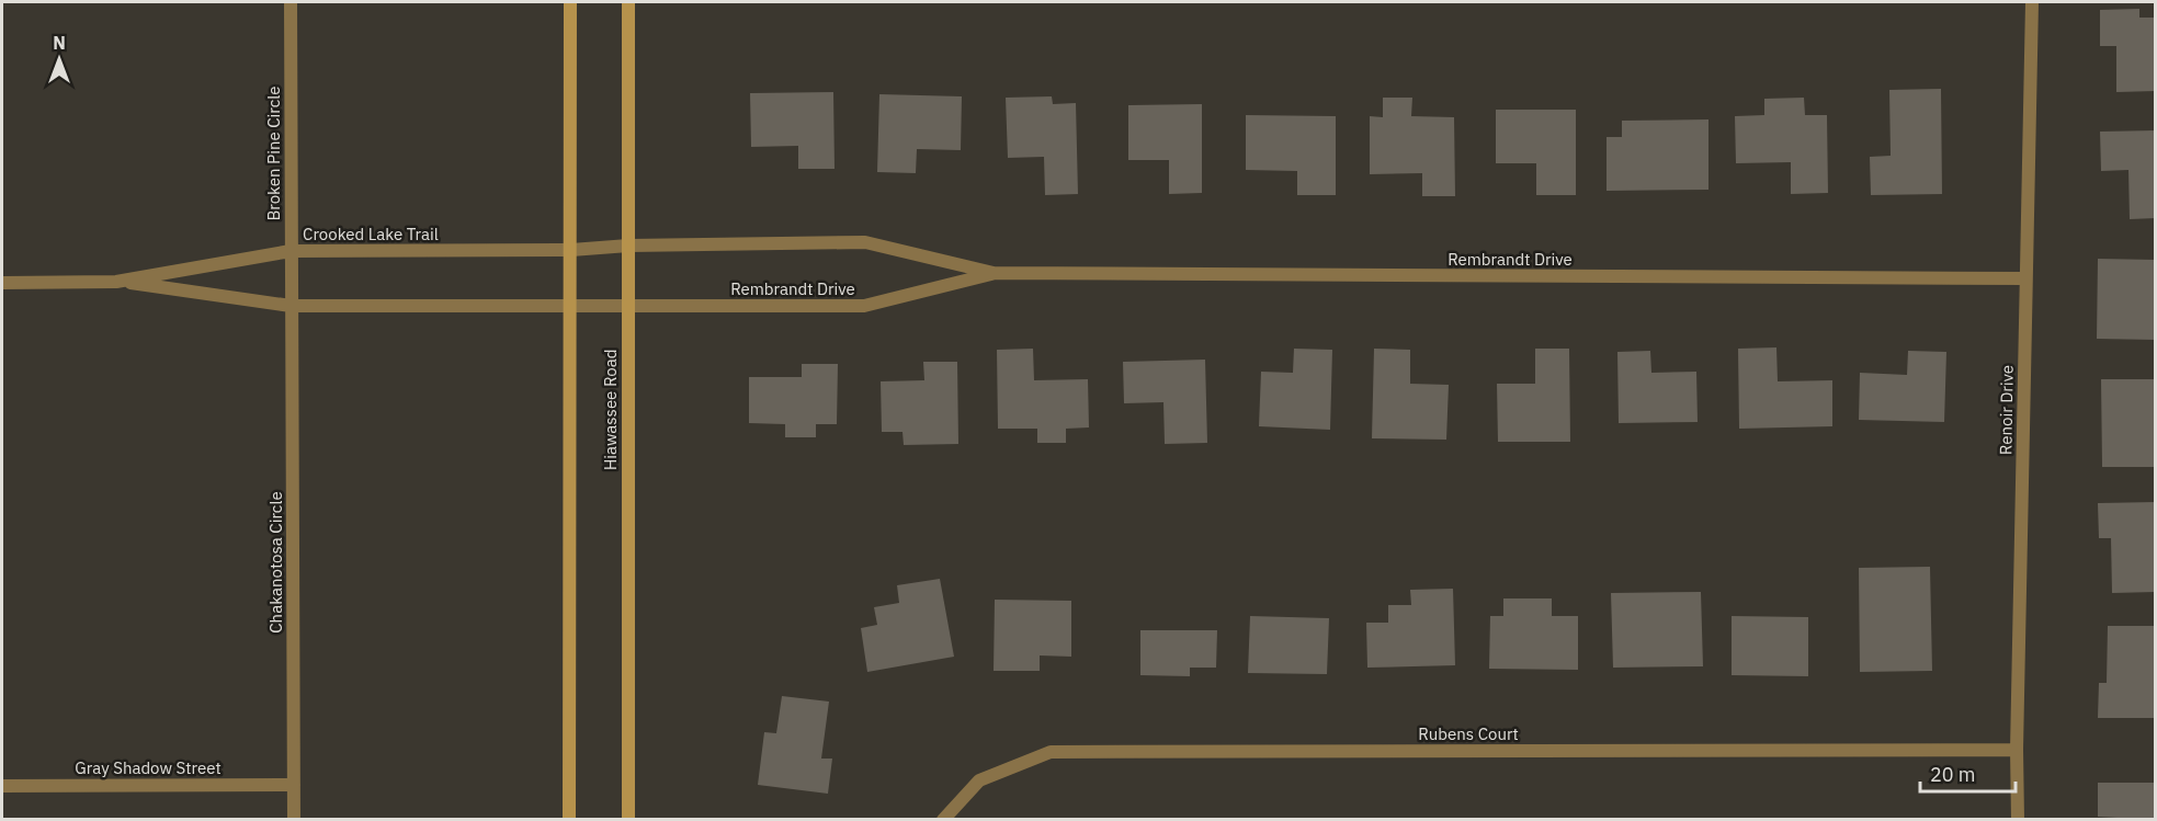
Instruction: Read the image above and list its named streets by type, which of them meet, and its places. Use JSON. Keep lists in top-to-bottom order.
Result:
{
  "streets": {
    "street": [
      "Broken Pine Circle",
      "Crooked Lake Trail",
      "Rembrandt Drive",
      "Hiawassee Road",
      "Renoir Drive",
      "Chakanotosa Circle",
      "Rubens Court",
      "Gray Shadow Street"
    ]
  },
  "crossings": [
    ["Broken Pine Circle", "Crooked Lake Trail"],
    ["Broken Pine Circle", "Chakanotosa Circle"],
    ["Crooked Lake Trail", "Rembrandt Drive"],
    ["Crooked Lake Trail", "Hiawassee Road"],
    ["Crooked Lake Trail", "Chakanotosa Circle"],
    ["Rembrandt Drive", "Hiawassee Road"],
    ["Rembrandt Drive", "Renoir Drive"],
    ["Renoir Drive", "Rubens Court"],
    ["Chakanotosa Circle", "Gray Shadow Street"]
  ],
  "scale_bar": "20 m",
  "north": "top"
}
